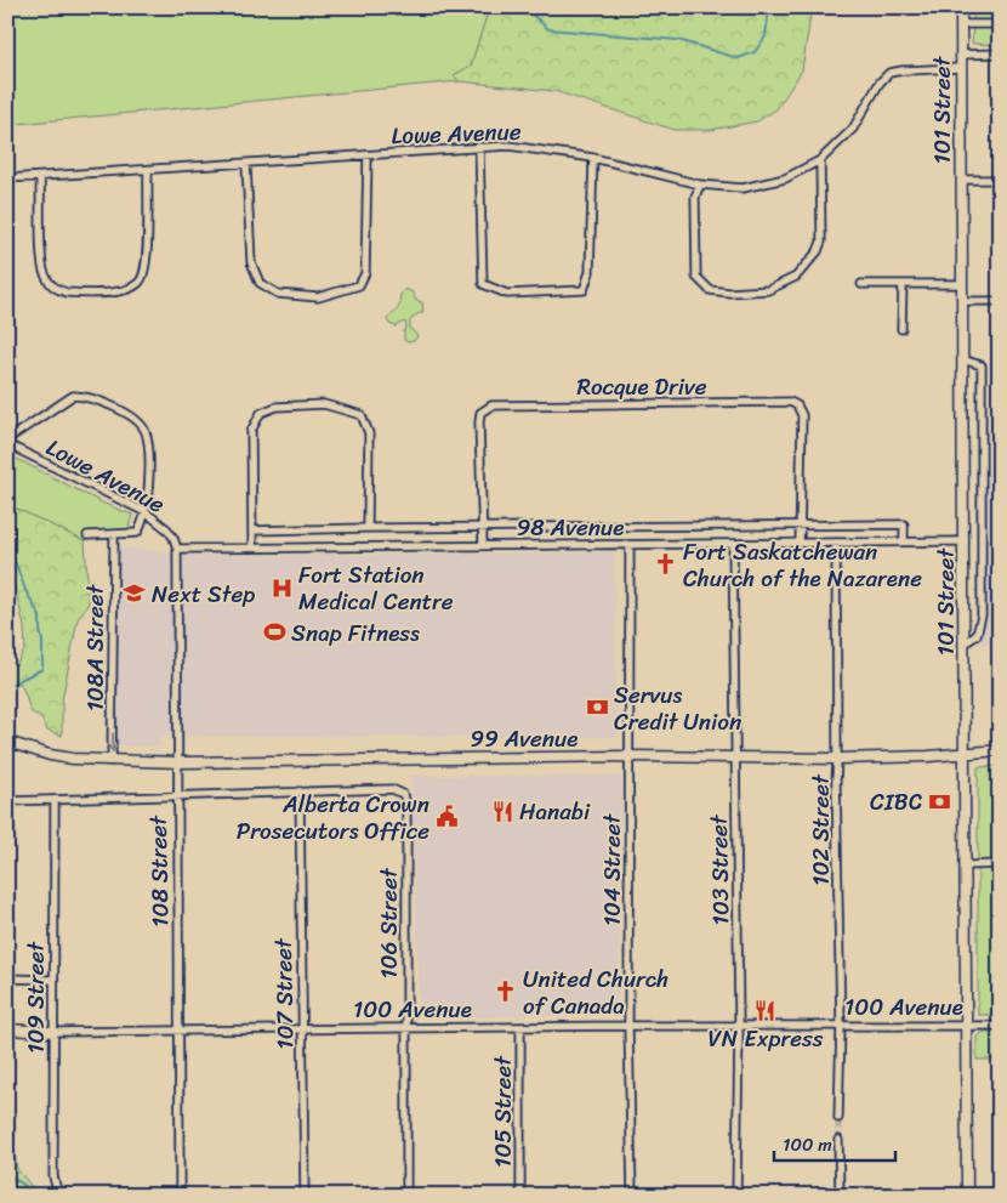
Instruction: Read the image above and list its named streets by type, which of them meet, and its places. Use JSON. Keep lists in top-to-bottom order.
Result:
{
  "streets": {
    "street": [
      "101 Street",
      "Lowe Avenue",
      "Rocque Drive",
      "98 Avenue",
      "108A Street",
      "99 Avenue",
      "102 Street",
      "104 Street",
      "103 Street",
      "108 Street",
      "106 Street",
      "107 Street",
      "109 Street",
      "100 Avenue",
      "105 Street"
    ]
  },
  "crossings": [
    ["101 Street", "Lowe Avenue"],
    ["101 Street", "98 Avenue"],
    ["101 Street", "99 Avenue"],
    ["101 Street", "100 Avenue"],
    ["Lowe Avenue", "98 Avenue"],
    ["Lowe Avenue", "108 Street"],
    ["Rocque Drive", "98 Avenue"],
    ["98 Avenue", "102 Street"],
    ["98 Avenue", "104 Street"],
    ["98 Avenue", "103 Street"],
    ["98 Avenue", "108 Street"],
    ["108A Street", "99 Avenue"],
    ["99 Avenue", "102 Street"],
    ["99 Avenue", "104 Street"],
    ["99 Avenue", "103 Street"],
    ["99 Avenue", "108 Street"],
    ["102 Street", "100 Avenue"],
    ["104 Street", "100 Avenue"],
    ["103 Street", "100 Avenue"],
    ["108 Street", "100 Avenue"],
    ["106 Street", "107 Street"],
    ["106 Street", "100 Avenue"],
    ["107 Street", "100 Avenue"],
    ["109 Street", "100 Avenue"],
    ["100 Avenue", "105 Street"]
  ],
  "one_way": ["108A Street"],
  "places": {
    "church": ["Fort Saskatchewan Church of the Nazarene", "United Church of Canada"],
    "hospital": ["Fort Station Medical Centre"],
    "school or university": ["Next Step"],
    "sports": ["Snap Fitness"],
    "bank": ["Servus Credit Union", "CIBC"],
    "restaurant": ["Hanabi", "VN Express"],
    "public building": ["Alberta Crown Prosecutors Office"]
  },
  "scale_bar": "100 m"
}
